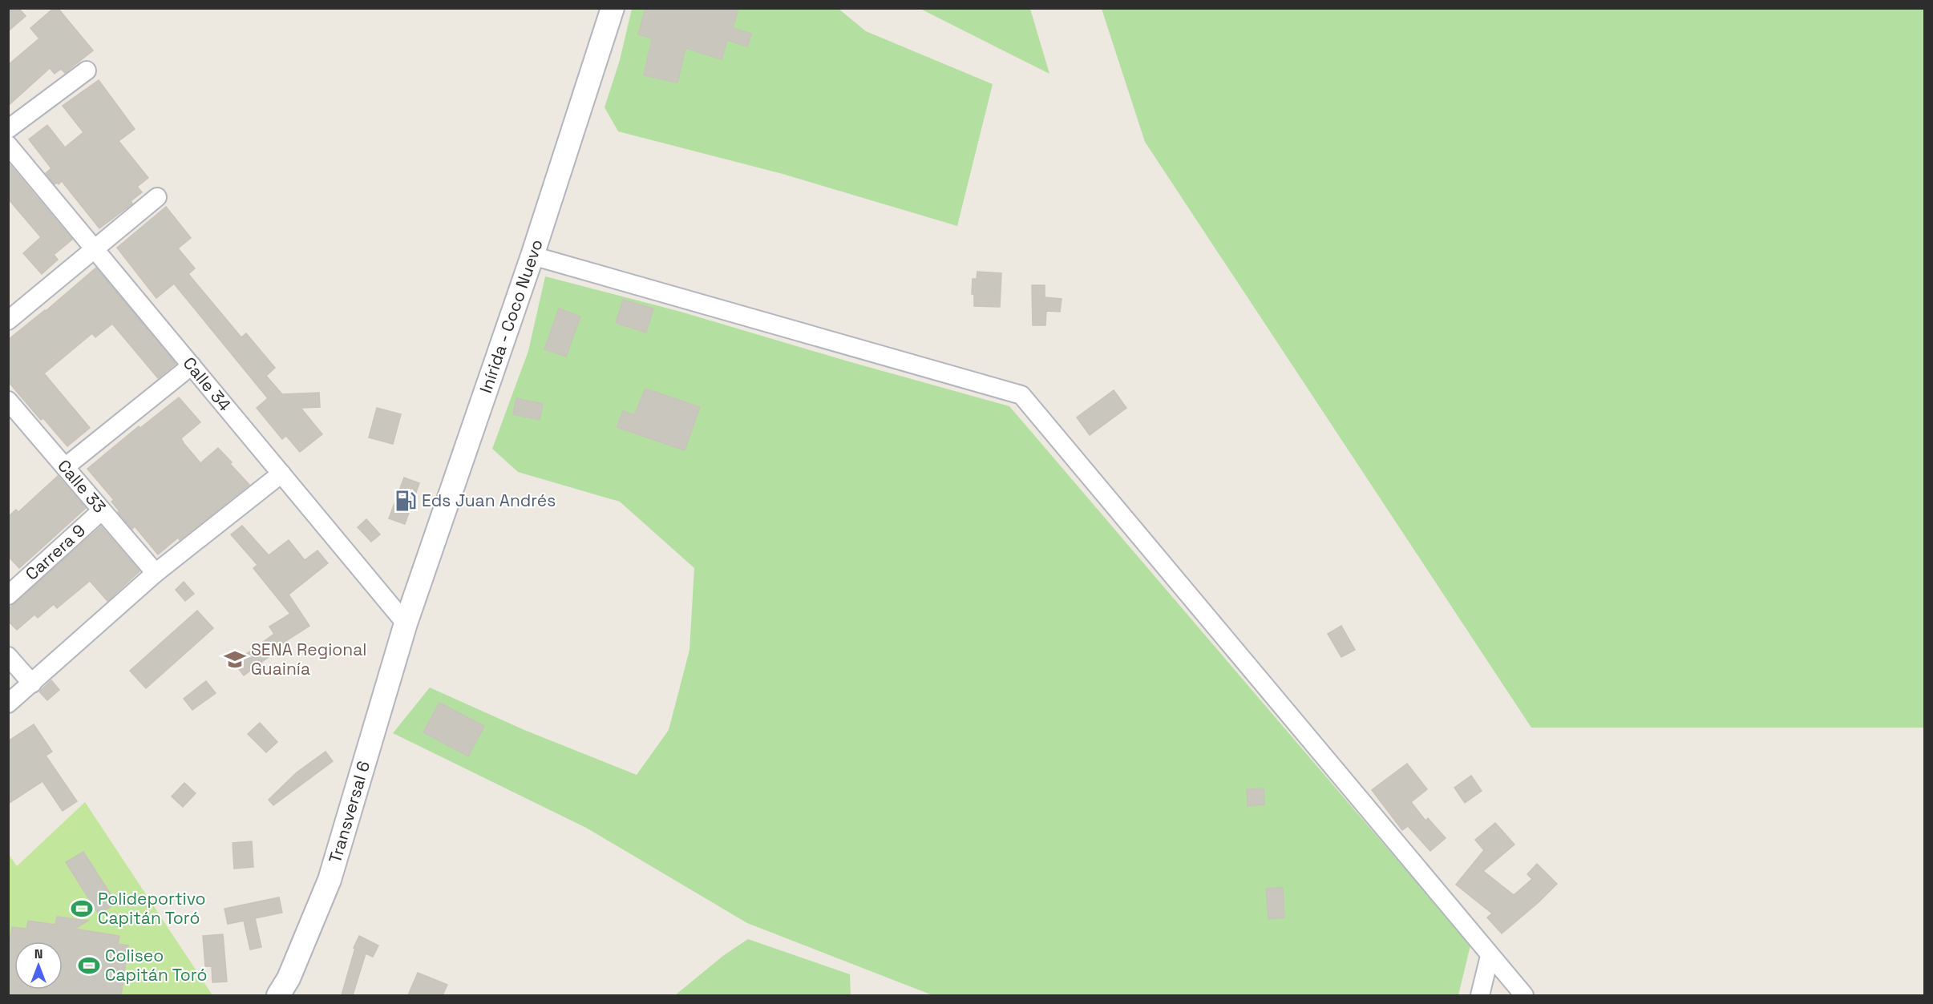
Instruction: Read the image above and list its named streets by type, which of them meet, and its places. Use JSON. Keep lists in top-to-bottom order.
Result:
{
  "streets": {
    "street": [
      "Inírida - Coco Nuevo",
      "Calle 34",
      "Calle 33",
      "Carrera 9",
      "Transversal 6"
    ]
  },
  "crossings": [
    ["Inírida - Coco Nuevo", "Calle 34"],
    ["Inírida - Coco Nuevo", "Transversal 6"],
    ["Calle 34", "Transversal 6"],
    ["Calle 33", "Carrera 9"]
  ],
  "places": {
    "fuel station": ["Eds Juan Andrés"],
    "school or university": ["SENA Regional Guainía"],
    "sports": ["Polideportivo Capitán Toró", "Coliseo Capitán Toró"]
  },
  "north": "top"
}
